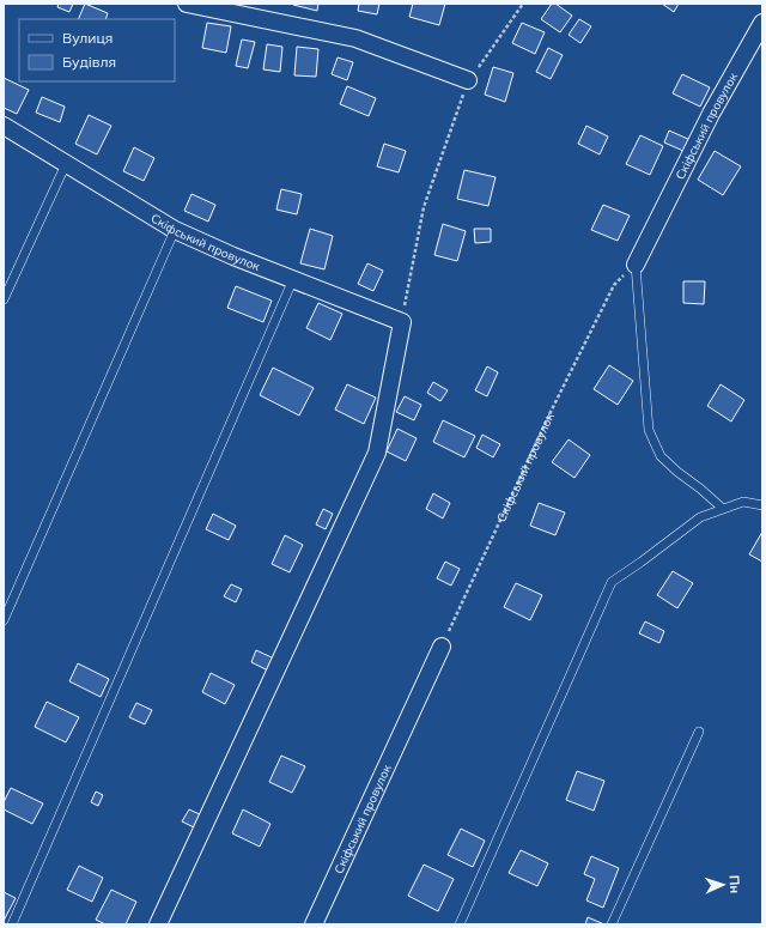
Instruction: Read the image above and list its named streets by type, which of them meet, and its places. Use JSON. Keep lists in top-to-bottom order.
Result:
{
  "streets": {
    "street": ["Скіфський провулок"]
  },
  "legend": ["Вулиця", "Будівля"],
  "north": "right"
}
